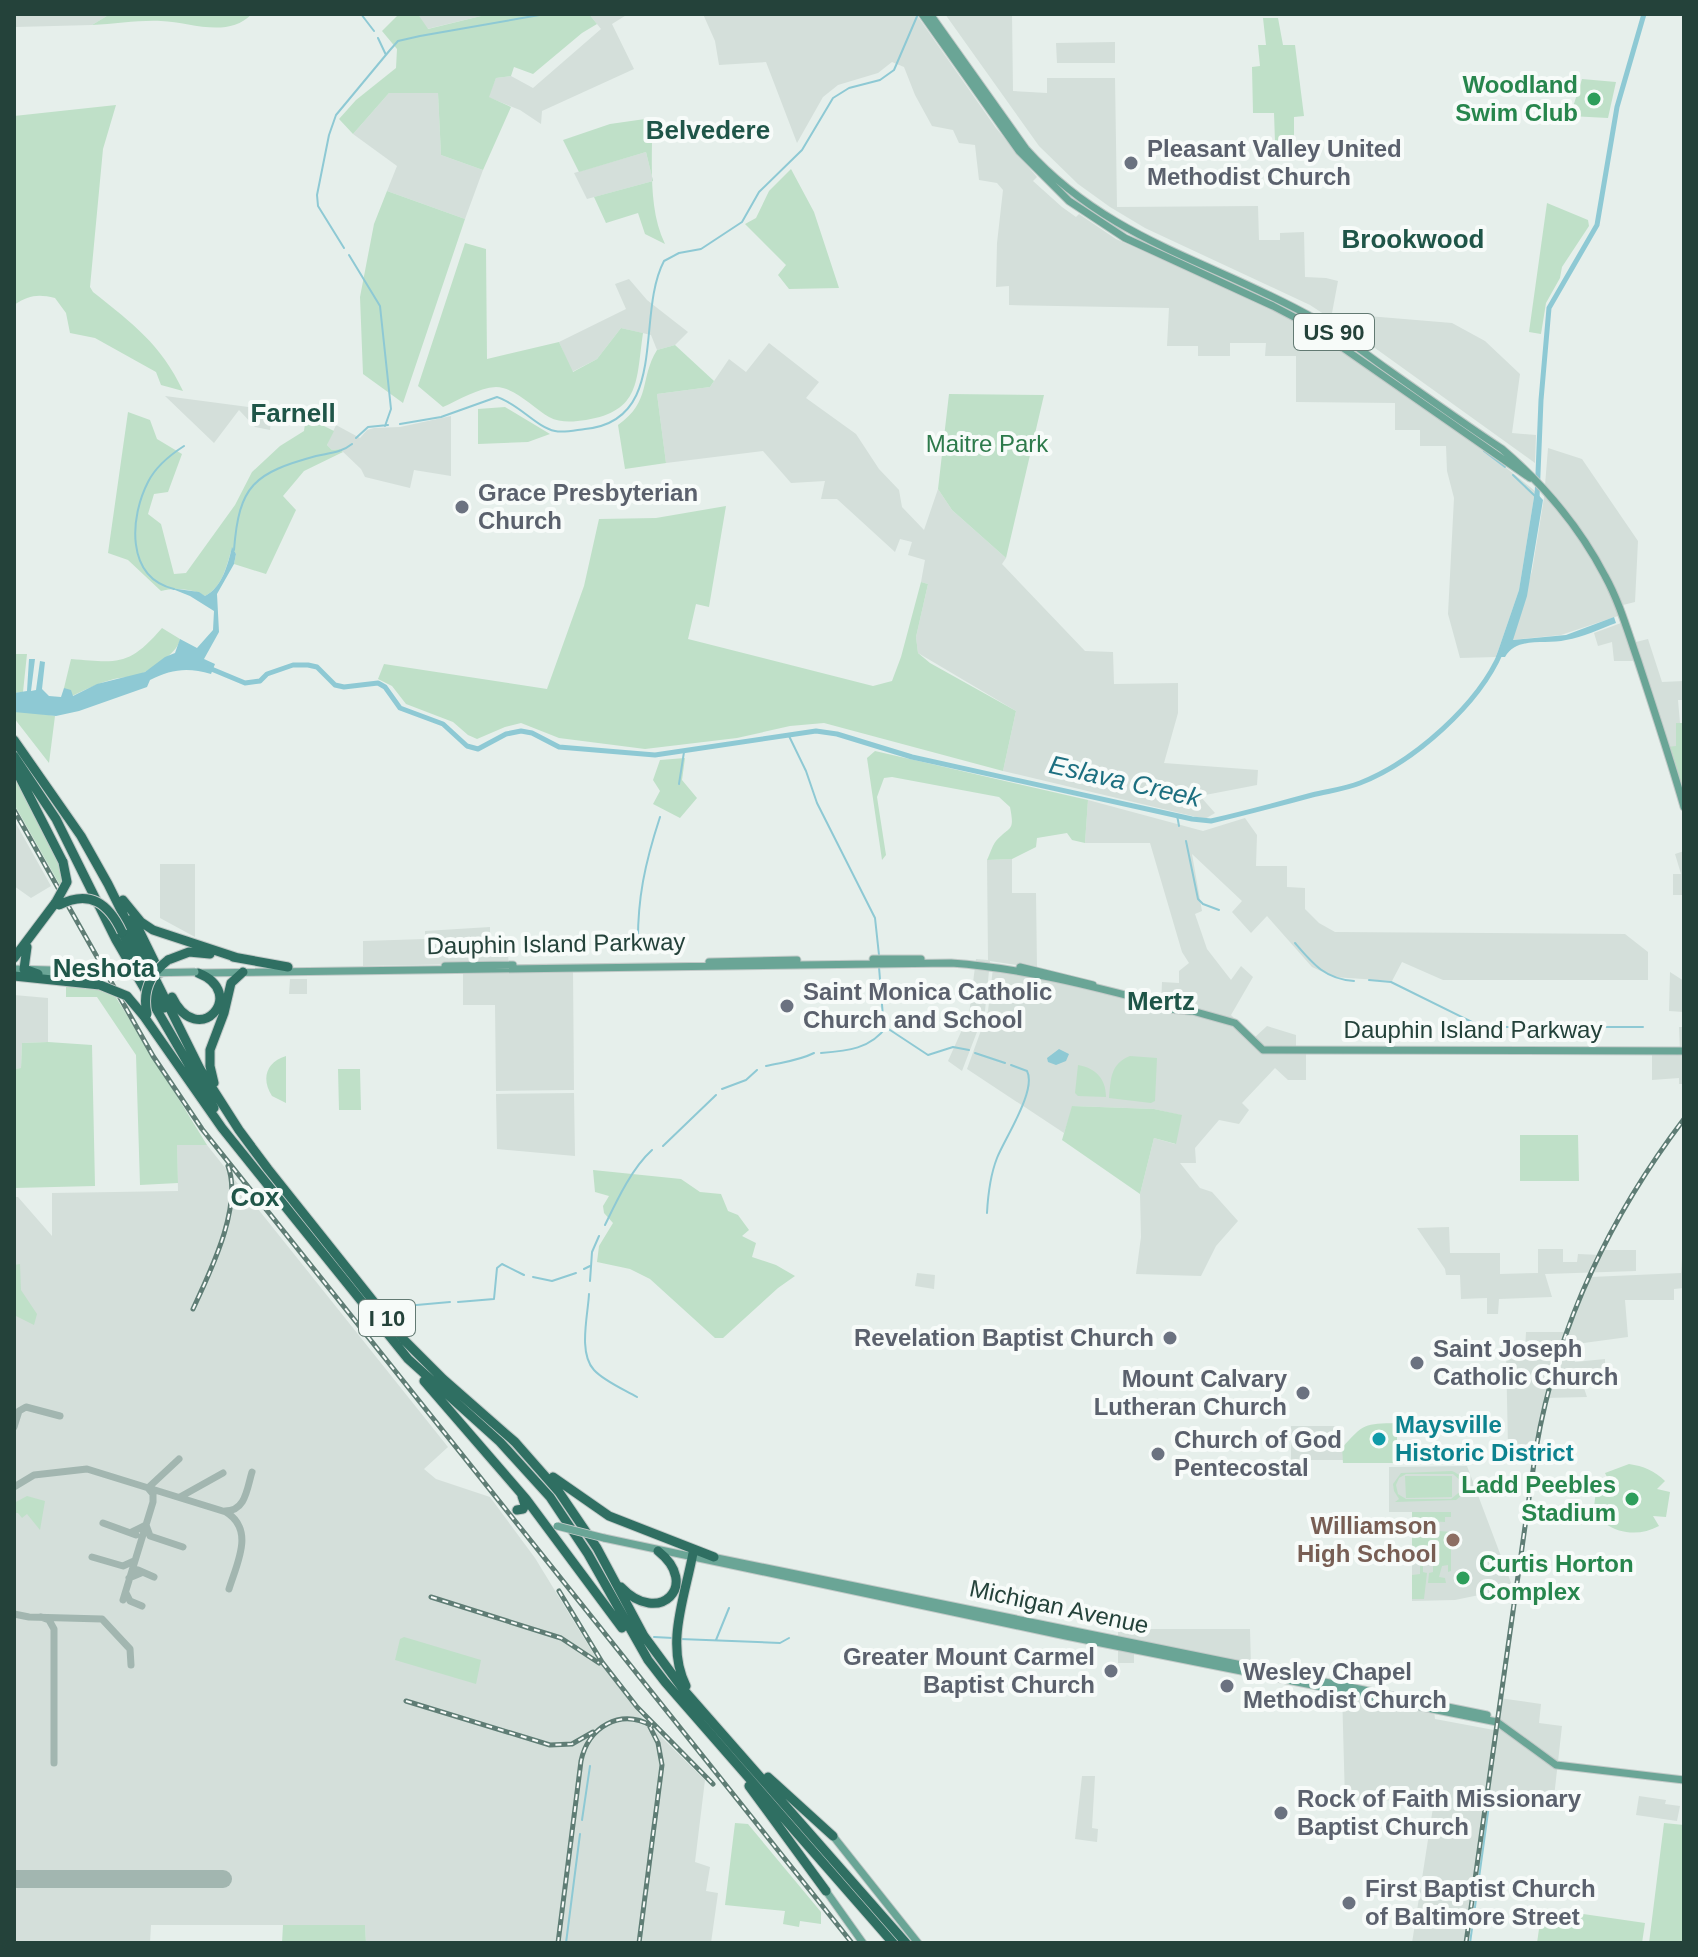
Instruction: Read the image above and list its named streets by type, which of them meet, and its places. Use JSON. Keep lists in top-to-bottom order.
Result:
{
  "streets": {
    "highway": ["I 10"],
    "main road": ["US 90", "Dauphin Island Parkway", "Michigan Avenue"]
  },
  "districts": [
    "Belvedere",
    "Brookwood",
    "Farnell",
    "Neshota",
    "Mertz",
    "Cox"
  ],
  "water": ["Eslava Creek"],
  "parks": ["Maitre Park"],
  "places": [
    "Woodland Swim Club",
    "Pleasant Valley United Methodist Church",
    "Grace Presbyterian Church",
    "Saint Monica Catholic Church and School",
    "Revelation Baptist Church",
    "Saint Joseph Catholic Church",
    "Mount Calvary Lutheran Church",
    "Maysville Historic District",
    "Church of God Pentecostal",
    "Ladd Peebles Stadium",
    "Williamson High School",
    "Curtis Horton Complex",
    "Greater Mount Carmel Baptist Church",
    "Wesley Chapel Methodist Church",
    "Rock of Faith Missionary Baptist Church",
    "First Baptist Church of Baltimore Street"
  ]
}
